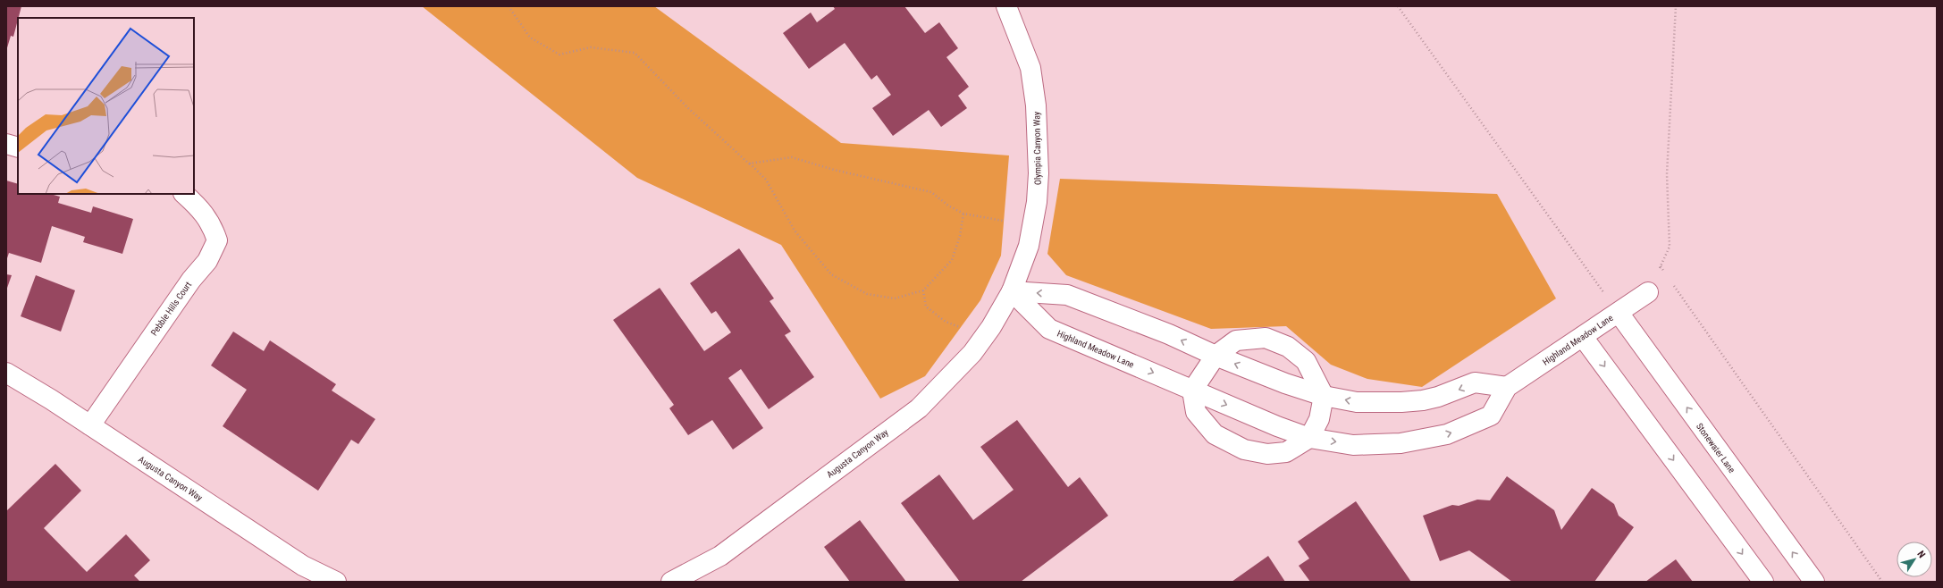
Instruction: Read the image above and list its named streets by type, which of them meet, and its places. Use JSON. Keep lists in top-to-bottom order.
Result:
{
  "streets": {
    "street": [
      "Olympia Canyon Way",
      "Pebble Hills Court",
      "Highland Meadow Lane",
      "Stonewater Lane",
      "Augusta Canyon Way"
    ]
  },
  "crossings": [
    ["Olympia Canyon Way", "Highland Meadow Lane"],
    ["Olympia Canyon Way", "Augusta Canyon Way"],
    ["Pebble Hills Court", "Augusta Canyon Way"],
    ["Highland Meadow Lane", "Stonewater Lane"],
    ["Highland Meadow Lane", "Augusta Canyon Way"]
  ],
  "north": "top right"
}
